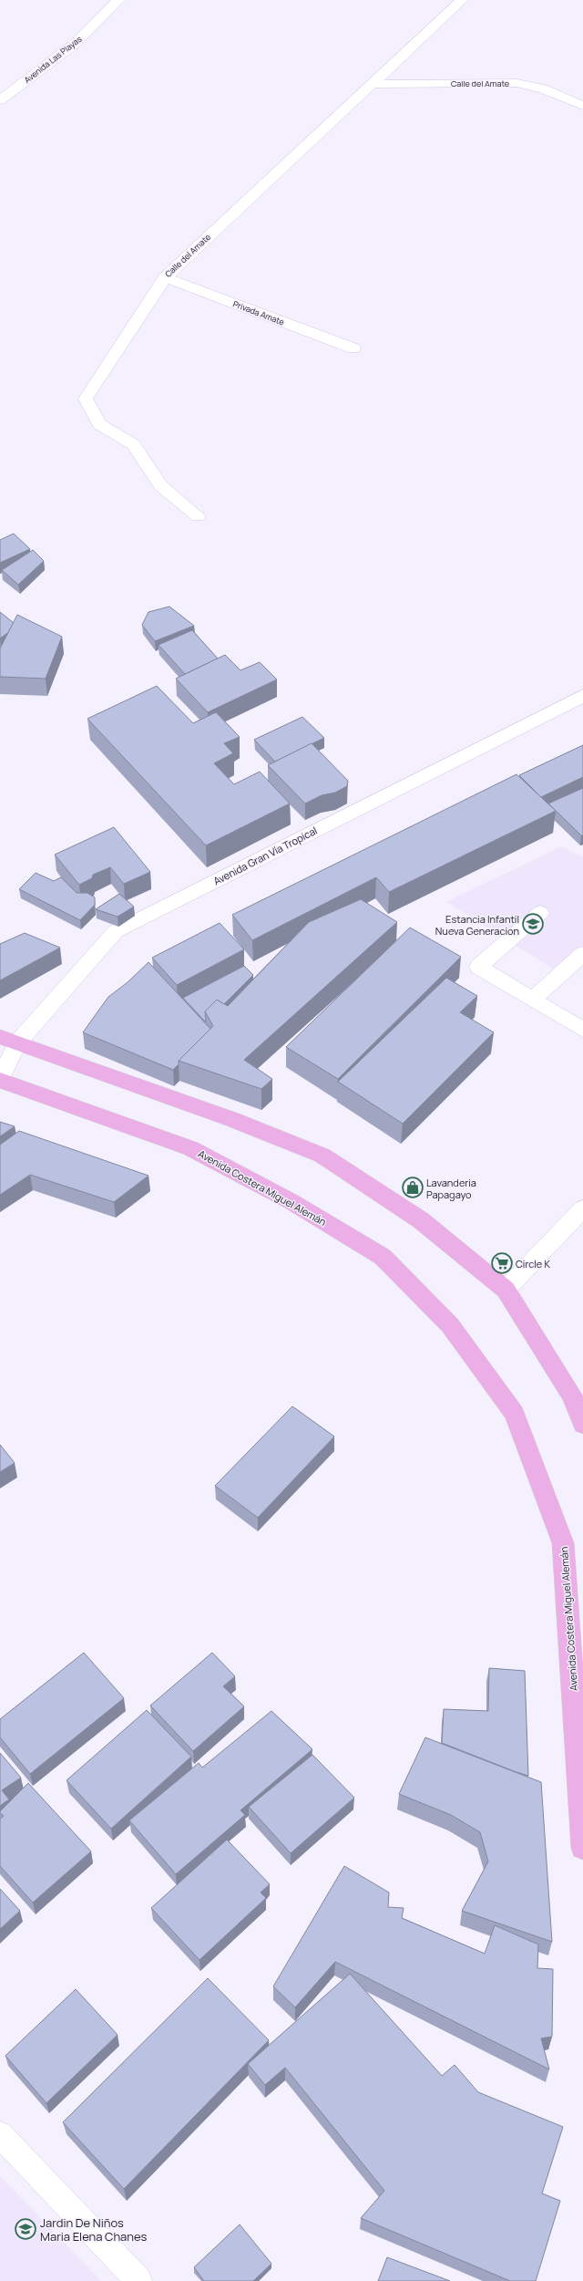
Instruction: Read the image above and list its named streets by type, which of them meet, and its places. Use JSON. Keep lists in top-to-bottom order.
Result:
{
  "streets": {
    "main road": ["Avenida Costera Miguel Alemán"],
    "street": [
      "Avenida Las Playas",
      "Calle del Amate",
      "Privada Amate",
      "Avenida Gran Vía Tropical"
    ]
  },
  "crossings": [
    ["Calle del Amate", "Privada Amate"],
    ["Avenida Gran Vía Tropical", "Avenida Costera Miguel Alemán"]
  ],
  "places": {
    "school or university": ["Estancia Infantil Nueva Generacion", "Jardin De Niños Maria Elena Chanes"],
    "shop": ["Lavanderia Papagayo"],
    "supermarket": ["Circle K"]
  }
}
